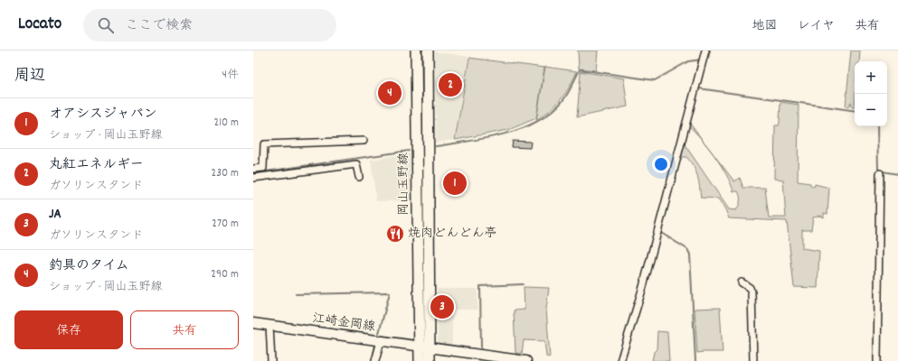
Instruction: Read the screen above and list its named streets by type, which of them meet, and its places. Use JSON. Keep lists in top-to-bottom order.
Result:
{
  "streets": {
    "main road": ["岡山玉野線", "江崎金岡線"]
  },
  "crossings": [
    ["岡山玉野線", "江崎金岡線"]
  ],
  "places": {
    "restaurant": ["焼肉どんどん亭"]
  },
  "page": {
    "header": "Locato",
    "search": "ここで検索",
    "nav": ["地図", "レイヤ", "共有"],
    "heading": ["周辺", "4件"],
    "map_buttons": ["+", "−"],
    "pins": [
      "2",
      "4",
      "1",
      "3"
    ],
    "list": [
      {
        "mark": "1",
        "name": "オアシスジャパン",
        "note": "ショップ · 岡山玉野線",
        "value": "210 m"
      },
      {
        "mark": "2",
        "name": "丸紅エネルギー",
        "note": "ガソリンスタンド",
        "value": "230 m"
      },
      {
        "mark": "3",
        "name": "JA",
        "note": "ガソリンスタンド",
        "value": "270 m"
      },
      {
        "mark": "4",
        "name": "釣具のタイム",
        "note": "ショップ · 岡山玉野線",
        "value": "290 m"
      }
    ],
    "buttons": ["保存", "共有"]
  }
}
